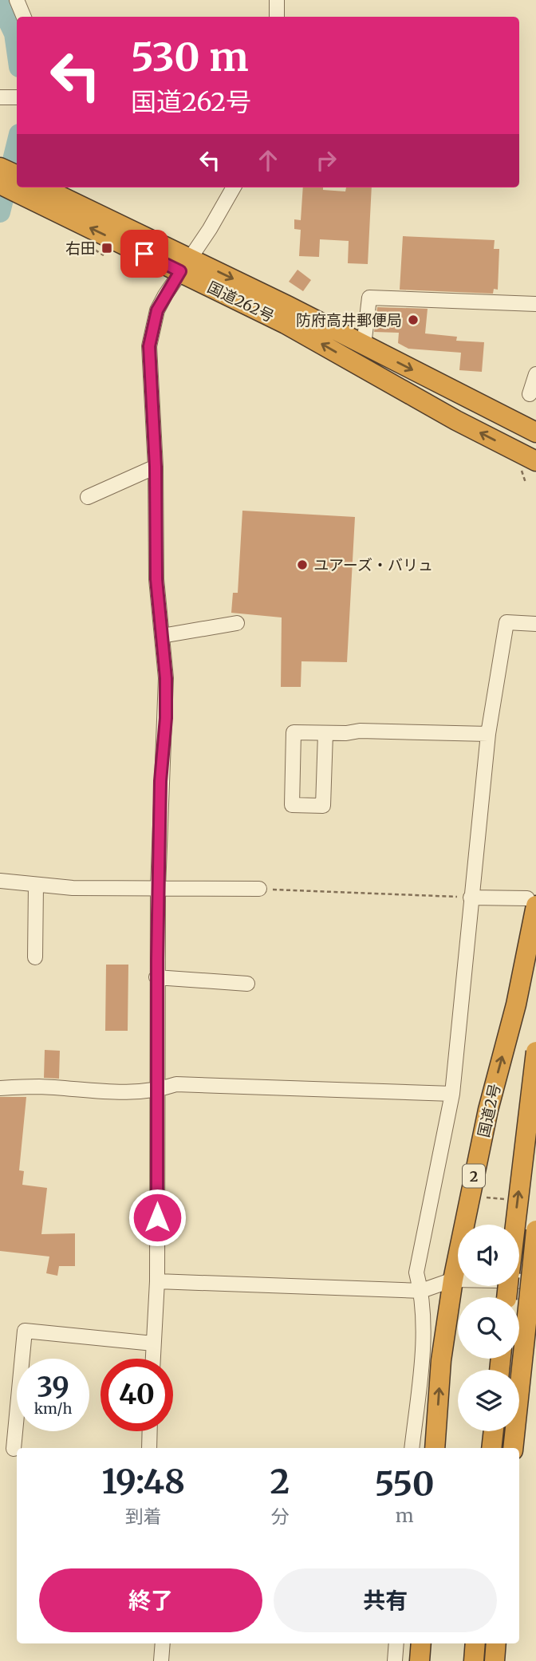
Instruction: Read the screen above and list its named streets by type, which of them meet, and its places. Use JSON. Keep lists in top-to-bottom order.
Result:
{
  "streets": {
    "highway": ["国道262号", "国道2号", "2"]
  },
  "places": {
    "transit": ["右田"],
    "other": ["防府高井郵便局", "ユアーズ・バリュ"]
  },
  "page": {
    "turn": ["530 m", "国道262号"],
    "speed": "39 km/h",
    "limit": "40",
    "eta": [
      "19:48",
      "到着",
      "2",
      "分",
      "550",
      "m"
    ],
    "buttons": ["終了", "共有"]
  }
}
